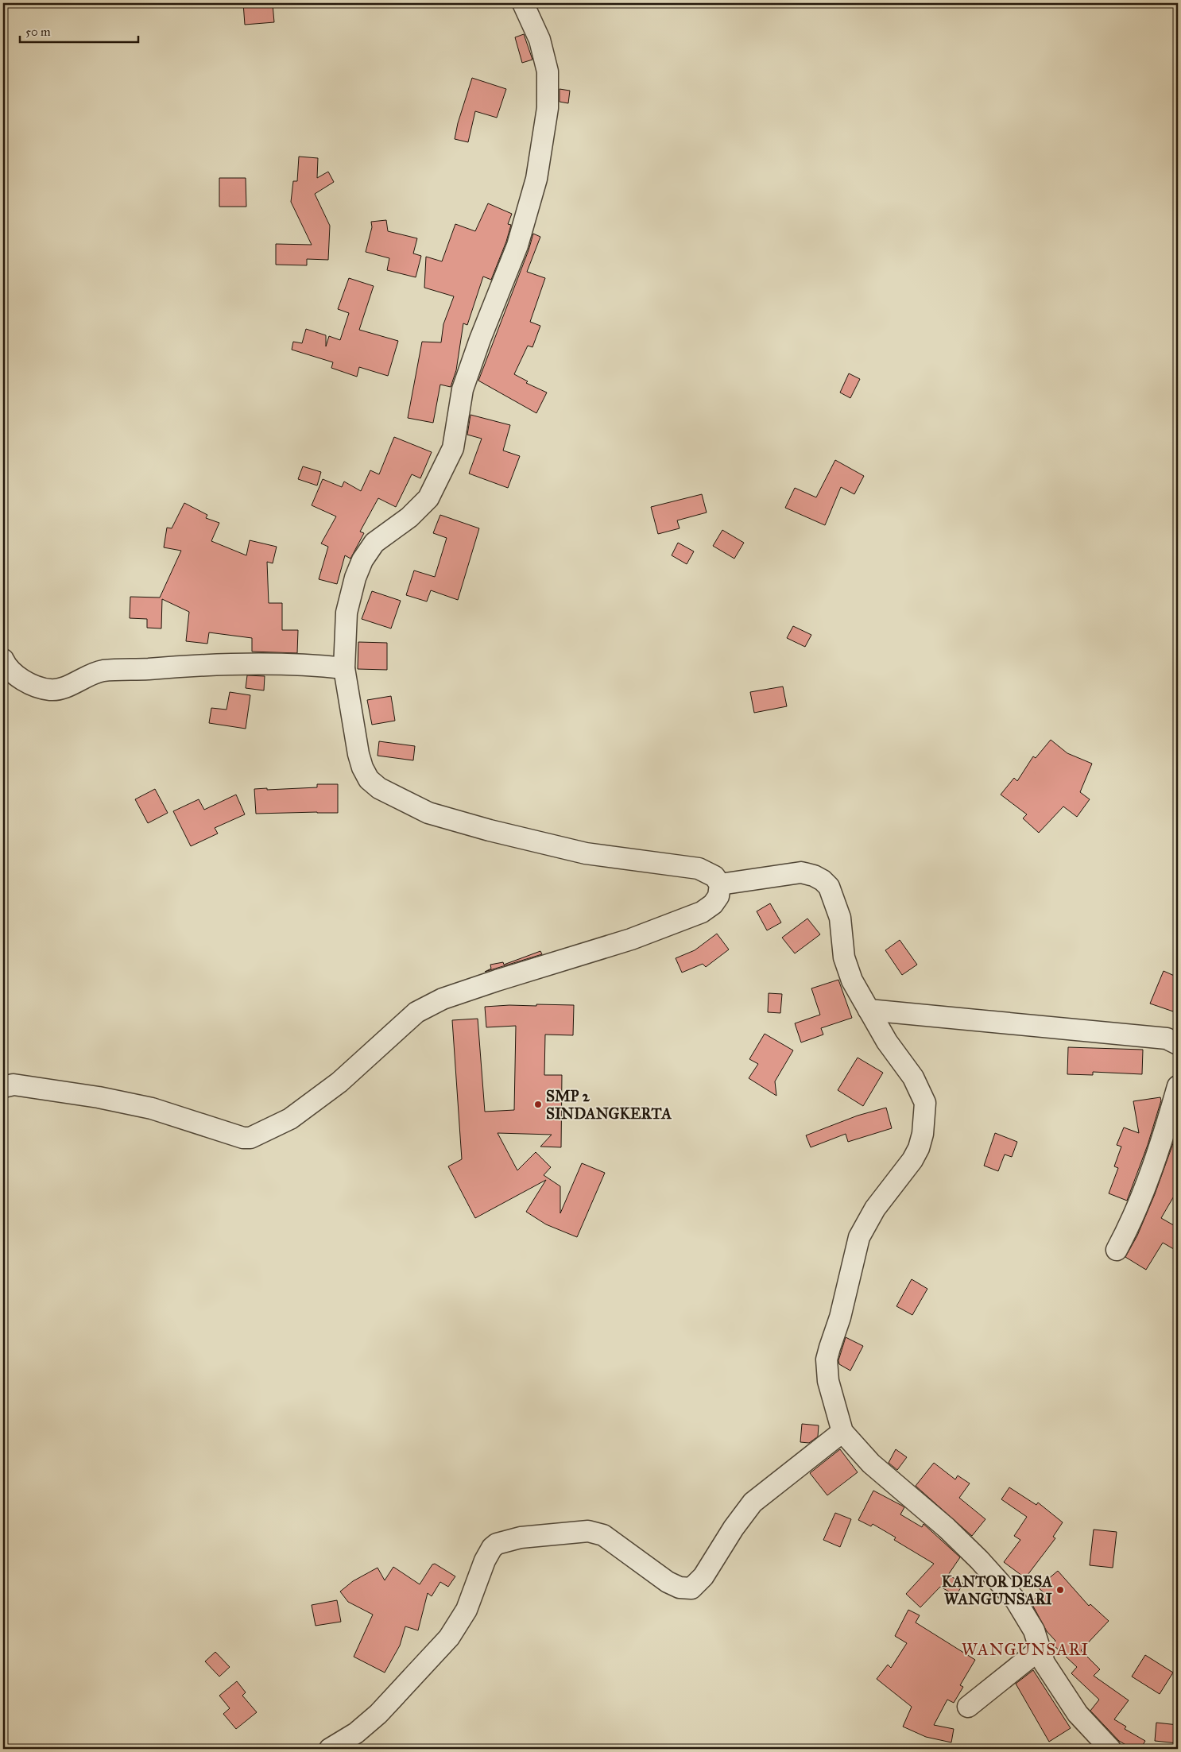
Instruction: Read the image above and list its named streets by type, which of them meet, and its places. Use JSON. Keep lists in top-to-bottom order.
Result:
{
  "districts": ["WANGUNSARI"],
  "places": ["SMP 2 SINDANGKERTA", "KANTOR DESA WANGUNSARI"],
  "scale_bar": "50 m"
}
